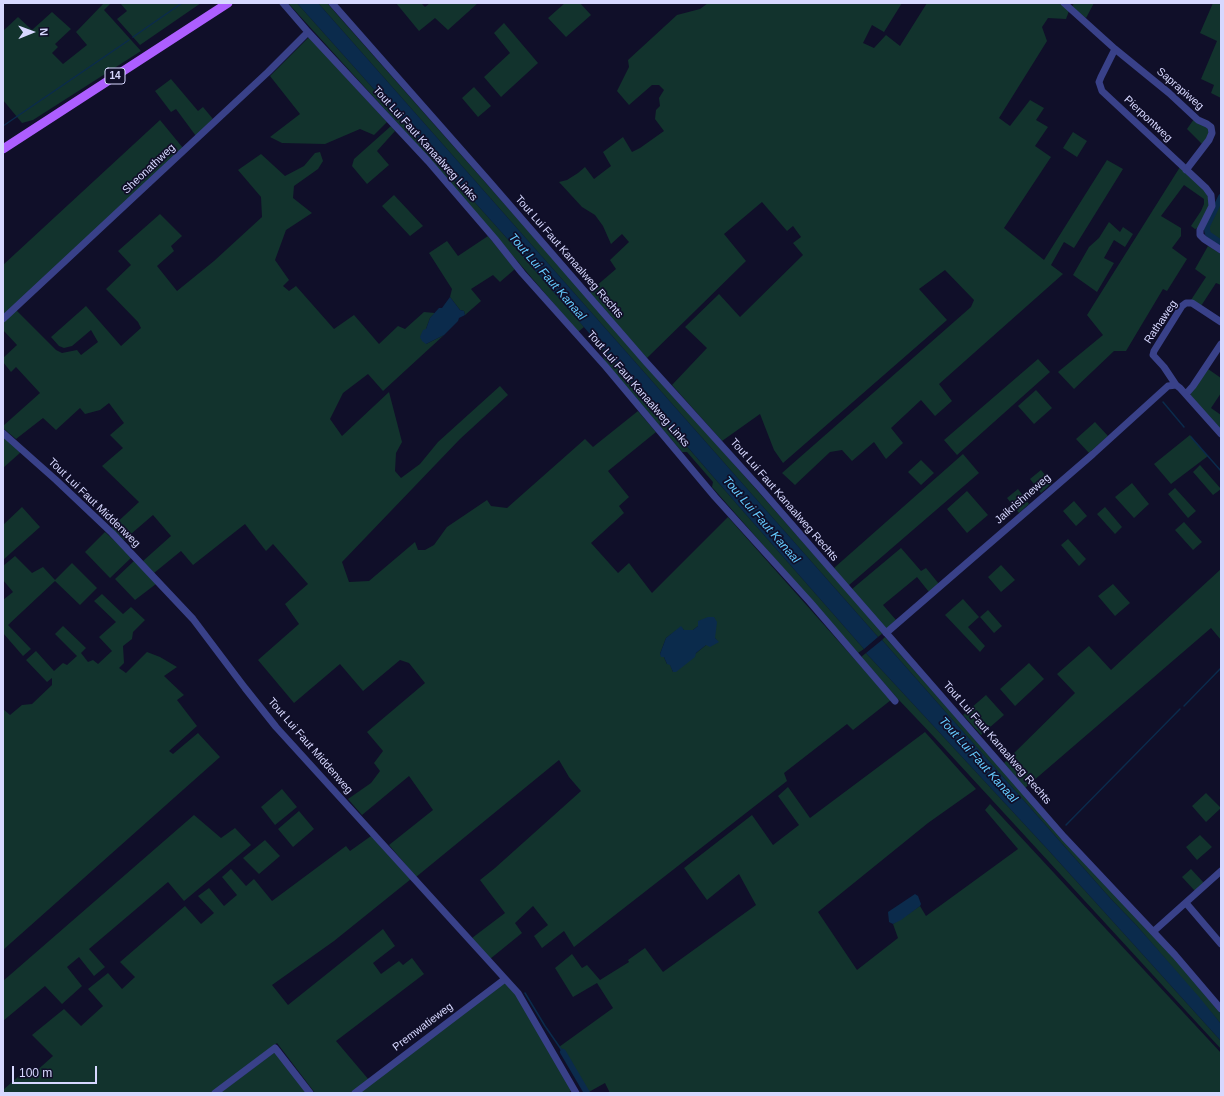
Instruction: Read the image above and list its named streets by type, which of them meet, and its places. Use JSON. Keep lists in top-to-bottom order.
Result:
{
  "streets": {
    "main road": ["14"],
    "street": [
      "Saprapiweg",
      "Pierpontweg",
      "Tout Lui Faut Kanaalweg Links",
      "Sheonathweg",
      "Tout Lui Faut Kanaalweg Rechts",
      "Rathaweg",
      "Jaikrishneweg",
      "Tout Lui Faut Middenweg",
      "Premwatieweg"
    ]
  },
  "crossings": [
    ["Saprapiweg", "Pierpontweg"],
    ["Tout Lui Faut Kanaalweg Links", "Sheonathweg"],
    ["Tout Lui Faut Kanaalweg Rechts", "Jaikrishneweg"],
    ["Rathaweg", "Jaikrishneweg"],
    ["Tout Lui Faut Middenweg", "Premwatieweg"]
  ],
  "water": ["Tout Lui Faut Kanaal"],
  "scale_bar": "100 m",
  "north": "right"
}
